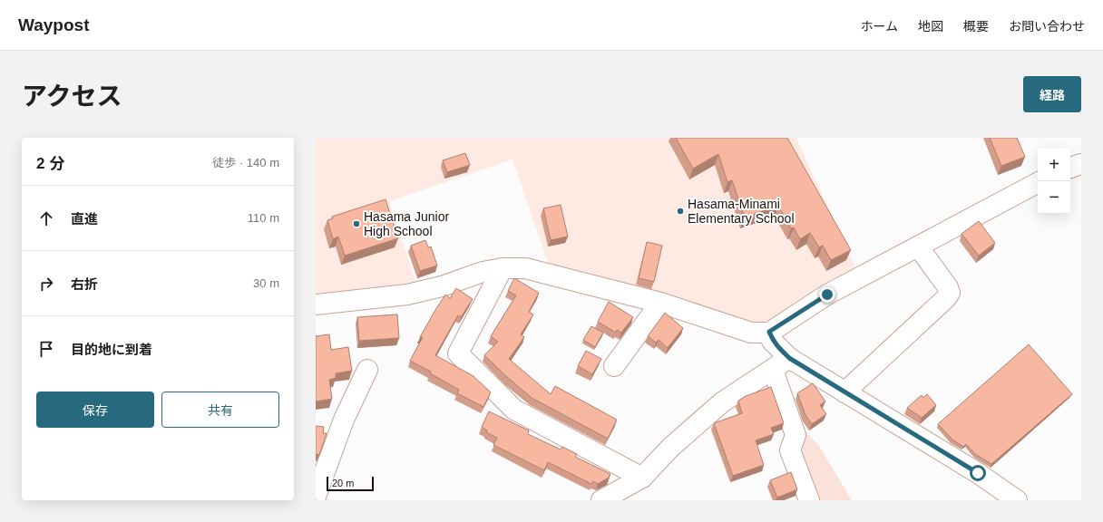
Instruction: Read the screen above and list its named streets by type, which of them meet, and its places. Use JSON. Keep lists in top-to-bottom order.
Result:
{
  "places": ["Hasama-Minami Elementary School", "Hasama Junior High School"],
  "scale_bar": "20 m",
  "page": {
    "header": "Waypost",
    "nav": [
      "ホーム",
      "地図",
      "概要",
      "お問い合わせ"
    ],
    "title": "アクセス",
    "buttons": [
      "経路",
      ["保存", "共有"]
    ],
    "heading": ["2 分", "徒歩 · 140 m"],
    "map_buttons": ["+", "−"],
    "list": [
      ["直進", "110 m"],
      ["右折", "30 m"],
      "目的地に到着"
    ],
    "scale": "20 m"
  }
}
